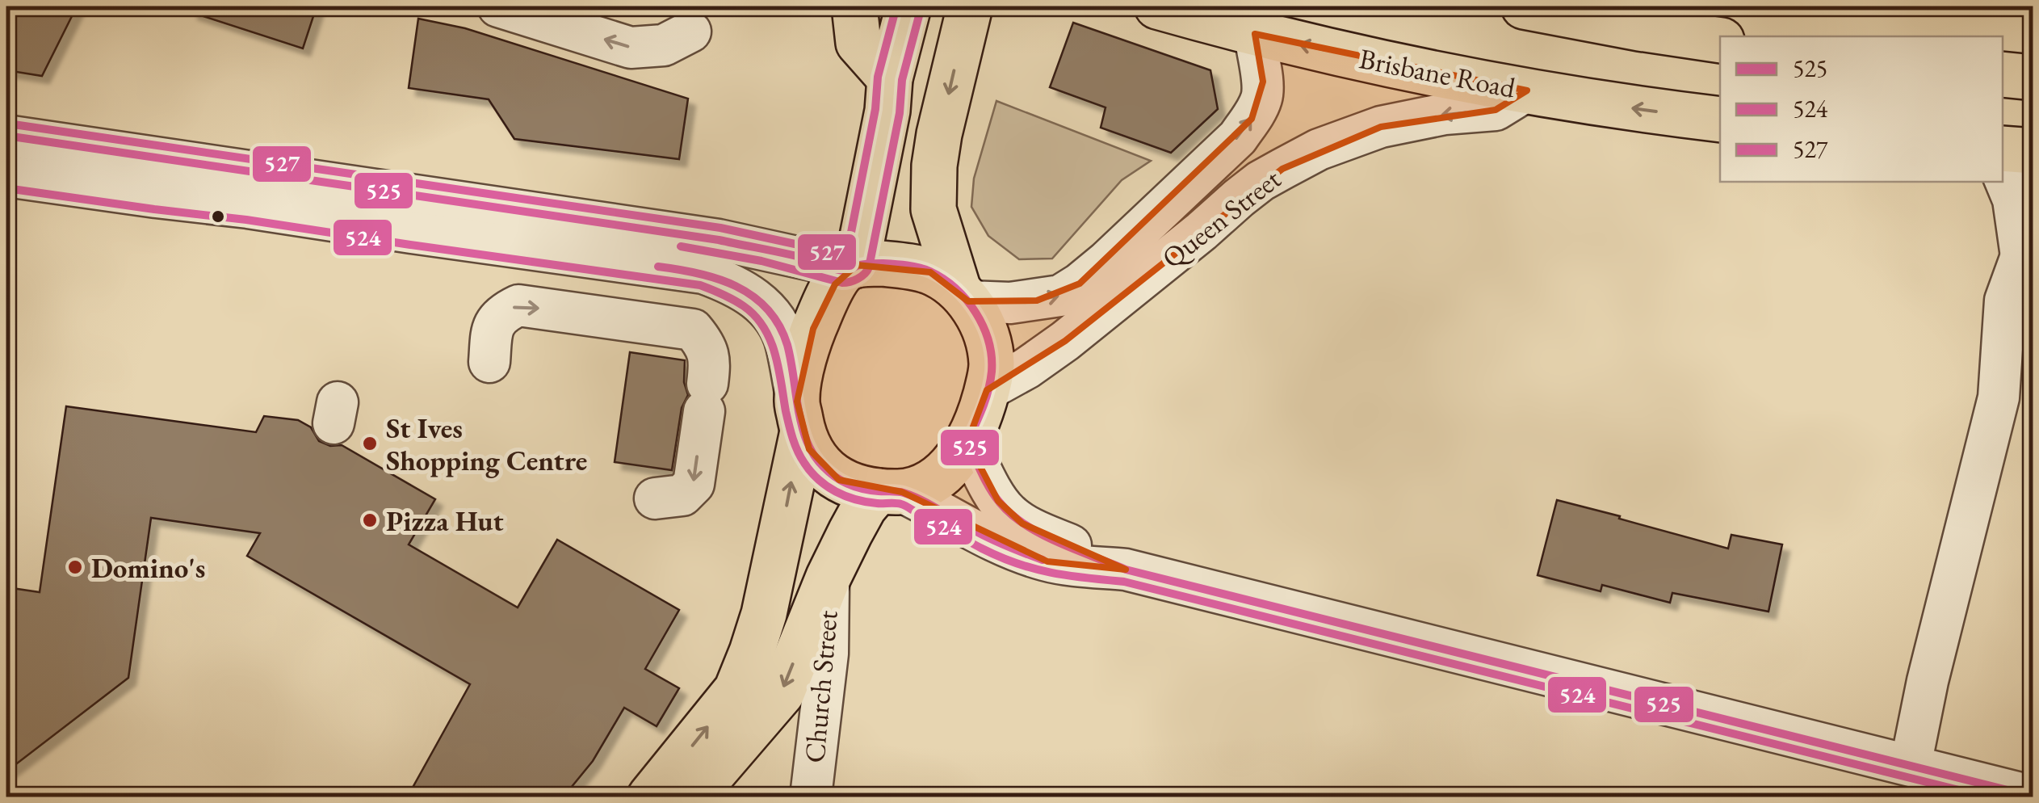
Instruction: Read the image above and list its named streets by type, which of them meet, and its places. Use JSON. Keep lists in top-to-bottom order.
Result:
{
  "streets": {
    "main road": ["Brisbane Road"],
    "street": ["Queen Street", "Church Street"]
  },
  "crossings": [
    ["Brisbane Road", "Queen Street"]
  ],
  "places": ["St Ives Shopping Centre", "Pizza Hut", "Domino's"],
  "lines": ["transit line 527", "transit line 524", "transit line 525"],
  "legend": ["525", "524", "527"]
}
